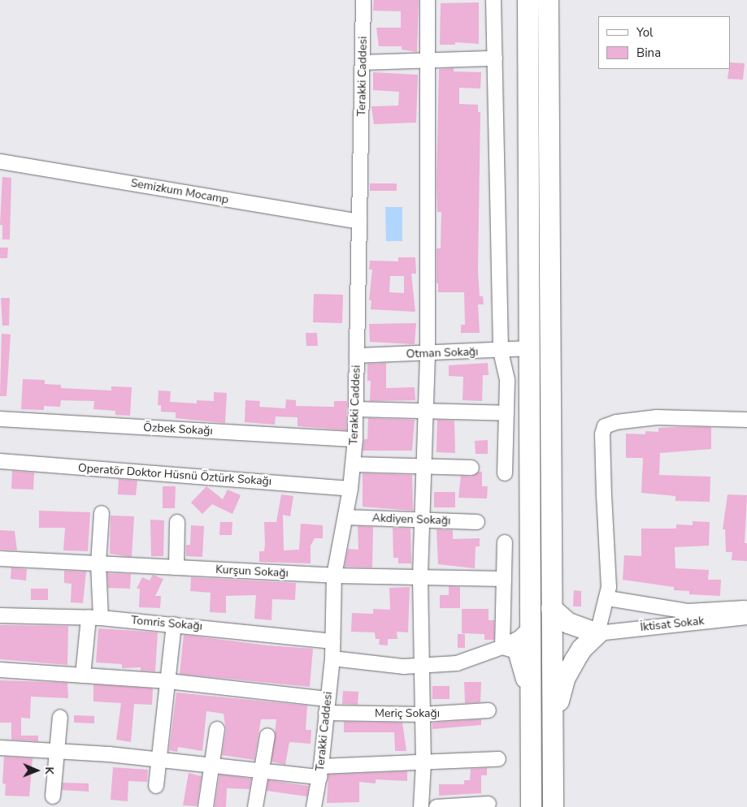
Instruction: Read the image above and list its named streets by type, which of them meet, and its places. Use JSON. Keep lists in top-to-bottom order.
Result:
{
  "streets": {
    "street": [
      "Terakki Caddesi",
      "Semizkum Mocamp",
      "Otman Sokağı",
      "Özbek Sokağı",
      "Operatör Doktor Hüsnü Öztürk Sokağı",
      "Akdiyen Sokağı",
      "Kurşun Sokağı",
      "Tomris Sokağı",
      "İktisat Sokak",
      "Meriç Sokağı"
    ]
  },
  "crossings": [
    ["Terakki Caddesi", "Semizkum Mocamp"],
    ["Terakki Caddesi", "Otman Sokağı"],
    ["Terakki Caddesi", "Özbek Sokağı"],
    ["Terakki Caddesi", "Operatör Doktor Hüsnü Öztürk Sokağı"],
    ["Terakki Caddesi", "Akdiyen Sokağı"],
    ["Terakki Caddesi", "Kurşun Sokağı"],
    ["Terakki Caddesi", "Tomris Sokağı"],
    ["Terakki Caddesi", "Meriç Sokağı"]
  ],
  "legend": ["Yol", "Bina"],
  "north": "right"
}
